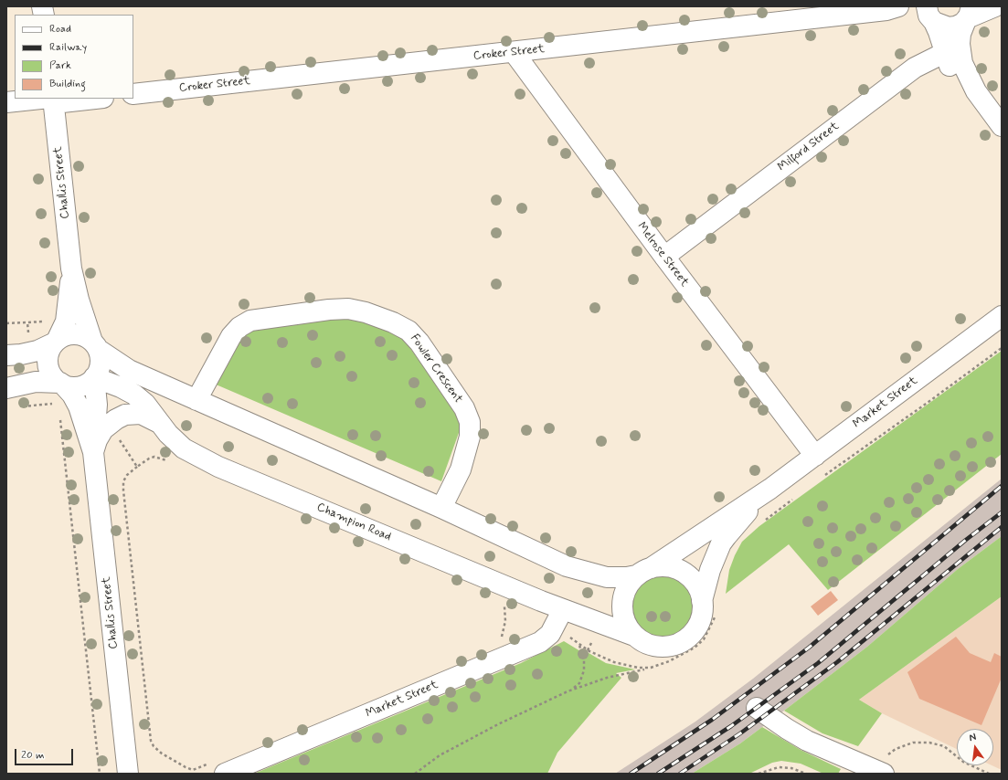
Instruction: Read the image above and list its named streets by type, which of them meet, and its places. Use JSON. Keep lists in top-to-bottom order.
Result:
{
  "streets": {
    "street": [
      "Croker Street",
      "Milford Street",
      "Challis Street",
      "Melrose Street",
      "Fowler Crescent",
      "Market Street",
      "Champion Road"
    ]
  },
  "crossings": [
    ["Croker Street", "Melrose Street"],
    ["Milford Street", "Melrose Street"],
    ["Challis Street", "Champion Road"],
    ["Melrose Street", "Market Street"],
    ["Market Street", "Champion Road"]
  ],
  "legend": [
    "Road",
    "Railway",
    "Park",
    "Building"
  ],
  "scale_bar": "20 m",
  "north": "top"
}
